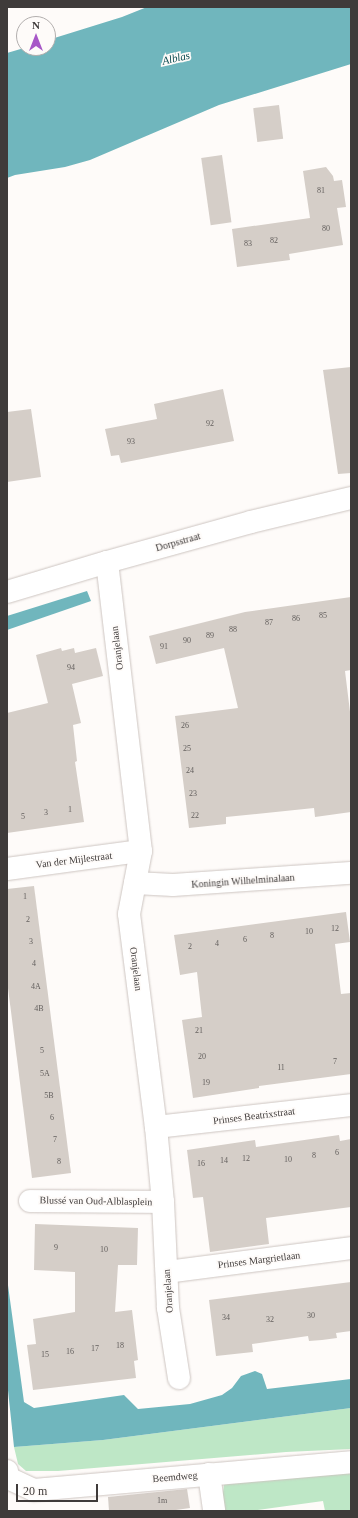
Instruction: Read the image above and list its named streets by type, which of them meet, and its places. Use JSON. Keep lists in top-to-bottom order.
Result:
{
  "streets": {
    "street": [
      "Dorpsstraat",
      "Oranjelaan",
      "Van der Mijlestraat",
      "Koningin Wilhelminalaan",
      "Prinses Beatrixstraat",
      "Blussé van Oud-Alblasplein",
      "Prinses Margrietlaan",
      "Beemdweg"
    ]
  },
  "crossings": [
    ["Dorpsstraat", "Oranjelaan"],
    ["Oranjelaan", "Van der Mijlestraat"],
    ["Oranjelaan", "Koningin Wilhelminalaan"],
    ["Oranjelaan", "Prinses Beatrixstraat"],
    ["Oranjelaan", "Blussé van Oud-Alblasplein"],
    ["Oranjelaan", "Prinses Margrietlaan"]
  ],
  "water": ["Alblas"],
  "house_numbers": [
    "81",
    "80",
    "82",
    "83",
    "92",
    "93",
    "85",
    "86",
    "87",
    "88",
    "89",
    "90",
    "91",
    "94",
    "26",
    "25",
    "24",
    "23",
    "1",
    "3",
    "22",
    "5",
    "1",
    "2",
    "12",
    "10",
    "8",
    "6",
    "3",
    "4",
    "2",
    "4",
    "4A",
    "4B",
    "21",
    "5",
    "20",
    "7",
    "11",
    "5A",
    "19",
    "5B",
    "6",
    "7",
    "6",
    "8",
    "12",
    "10",
    "14",
    "8",
    "16",
    "9",
    "10",
    "30",
    "34",
    "32",
    "18",
    "17",
    "16",
    "15",
    "1m"
  ],
  "scale_bar": "20 m",
  "north": "top"
}
